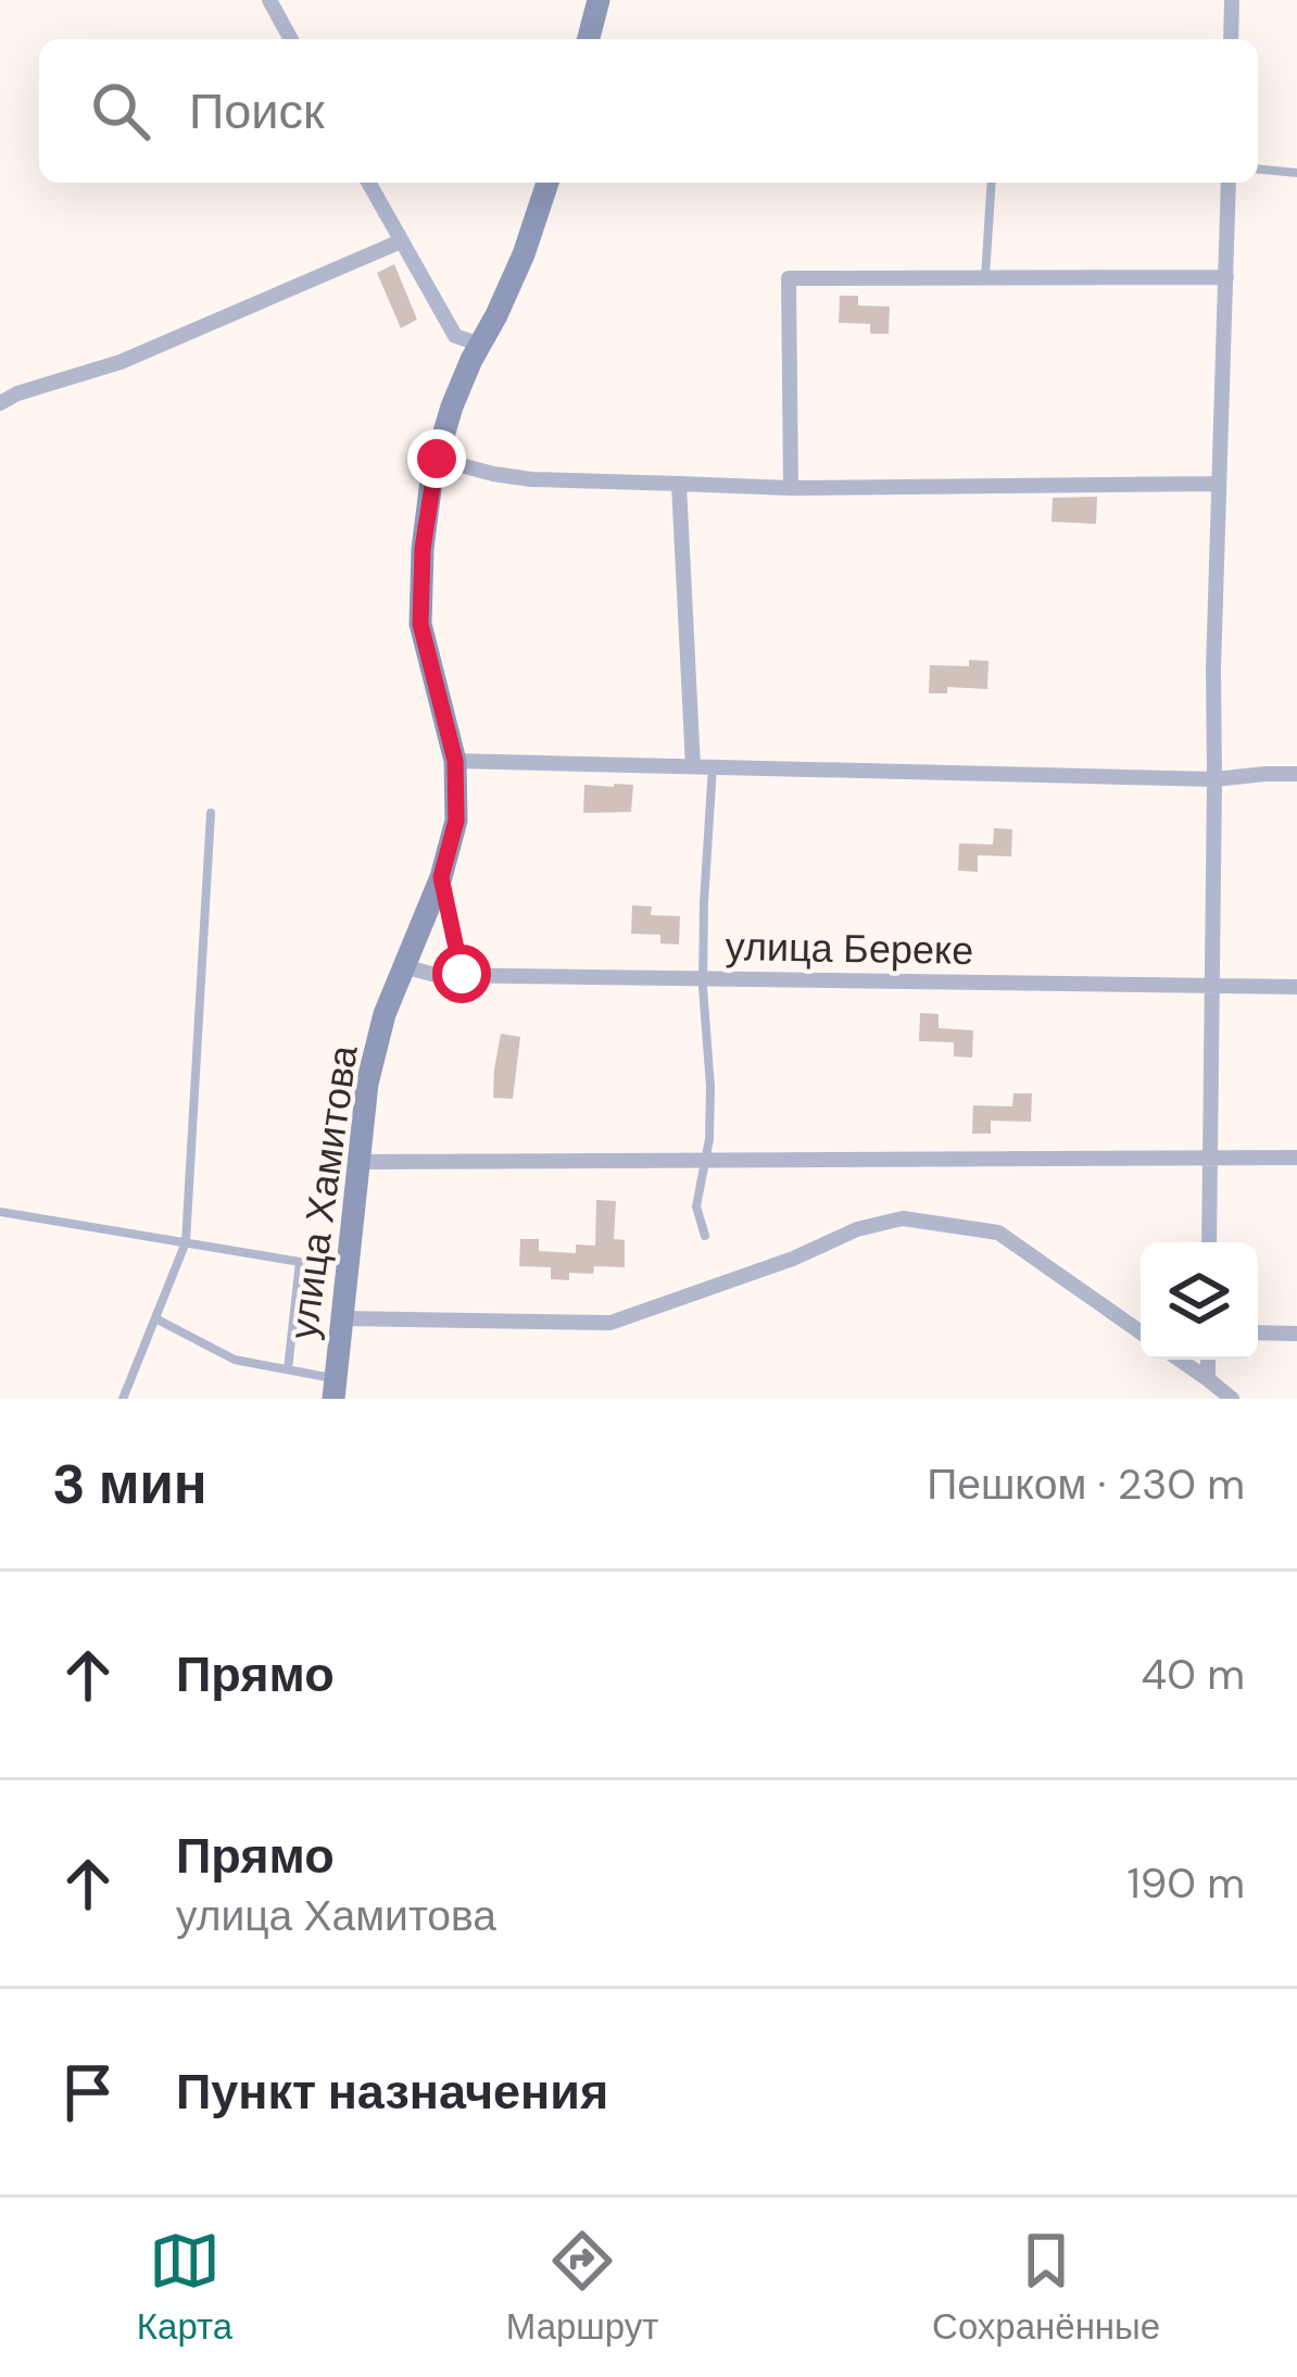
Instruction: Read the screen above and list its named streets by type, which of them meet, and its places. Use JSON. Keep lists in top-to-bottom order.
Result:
{
  "streets": {
    "street": ["улица Береке", "улица Хамитова"]
  },
  "crossings": [
    ["улица Береке", "улица Хамитова"]
  ],
  "page": {
    "search": "Поиск",
    "heading": ["3 мин", "Пешком · 230 m"],
    "list": [
      ["Прямо", "40 m"],
      ["Прямо", "улица Хамитова", "190 m"],
      "Пункт назначения"
    ],
    "nav": ["Карта", "Маршрут", "Сохранённые"]
  }
}
